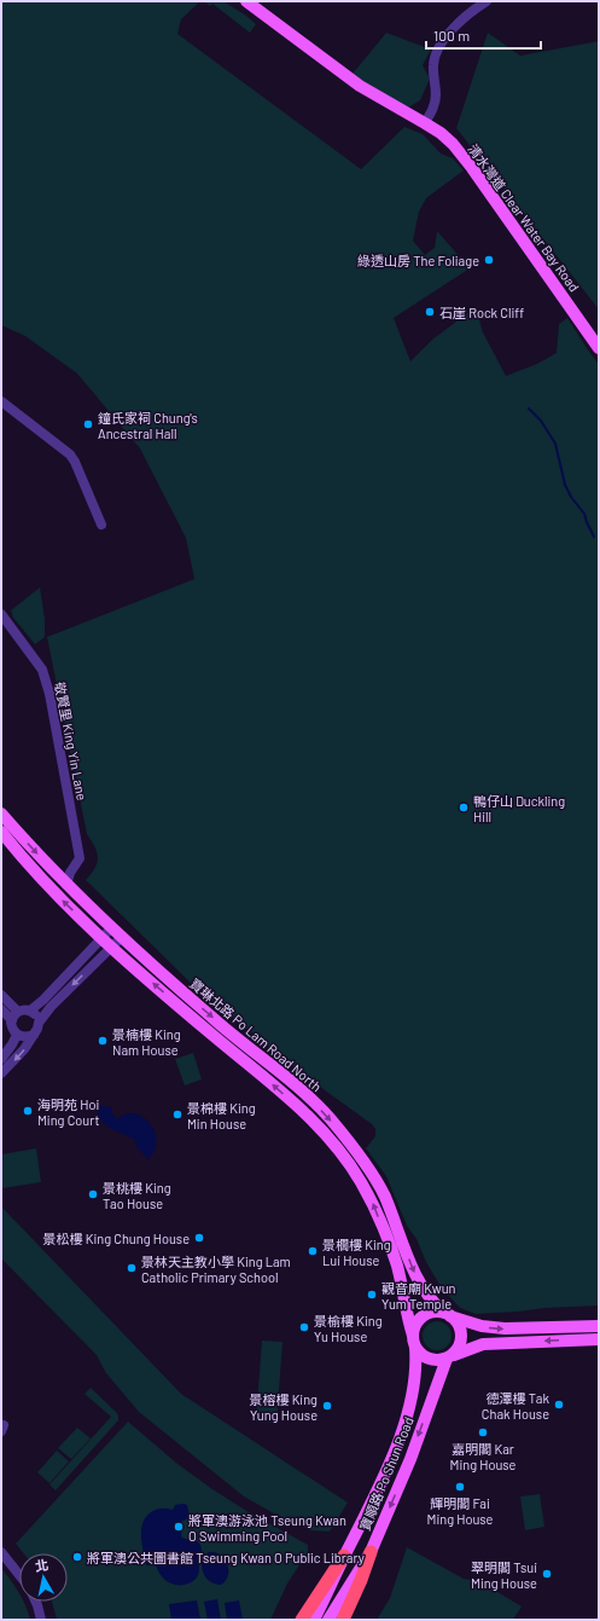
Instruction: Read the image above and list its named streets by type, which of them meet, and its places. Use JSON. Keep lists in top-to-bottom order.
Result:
{
  "streets": {
    "main road": ["清水灣道 Clear Water Bay Road", "寶琳北路 Po Lam Road North", "寶順路 Po Shun Road"],
    "street": ["敬賢里 King Yin Lane"]
  },
  "crossings": [
    ["敬賢里 King Yin Lane", "寶琳北路 Po Lam Road North"],
    ["寶琳北路 Po Lam Road North", "寶順路 Po Shun Road"]
  ],
  "places": [
    "綠透山房 The Foliage",
    "石崖 Rock Cliff",
    "鐘氏家祠 Chung's Ancestral Hall",
    "鴨仔山 Duckling Hill",
    "景楠樓 King Nam House",
    "海明苑 Hoi Ming Court",
    "景棉樓 King Min House",
    "景桃樓 King Tao House",
    "景松樓 King Chung House",
    "景櫚樓 King Lui House",
    "景林天主教小學 King Lam Catholic Primary School",
    "觀音廟 Kwun Yum Temple",
    "景榆樓 King Yu House",
    "德澤樓 Tak Chak House",
    "景榕樓 King Yung House",
    "嘉明閣 Kar Ming House",
    "輝明閣 Fai Ming House",
    "將軍澳游泳池 Tseung Kwan O Swimming Pool",
    "將軍澳公共圖書館 Tseung Kwan O Public Library",
    "翠明閣 Tsui Ming House"
  ],
  "scale_bar": "100 m",
  "north": "top"
}
